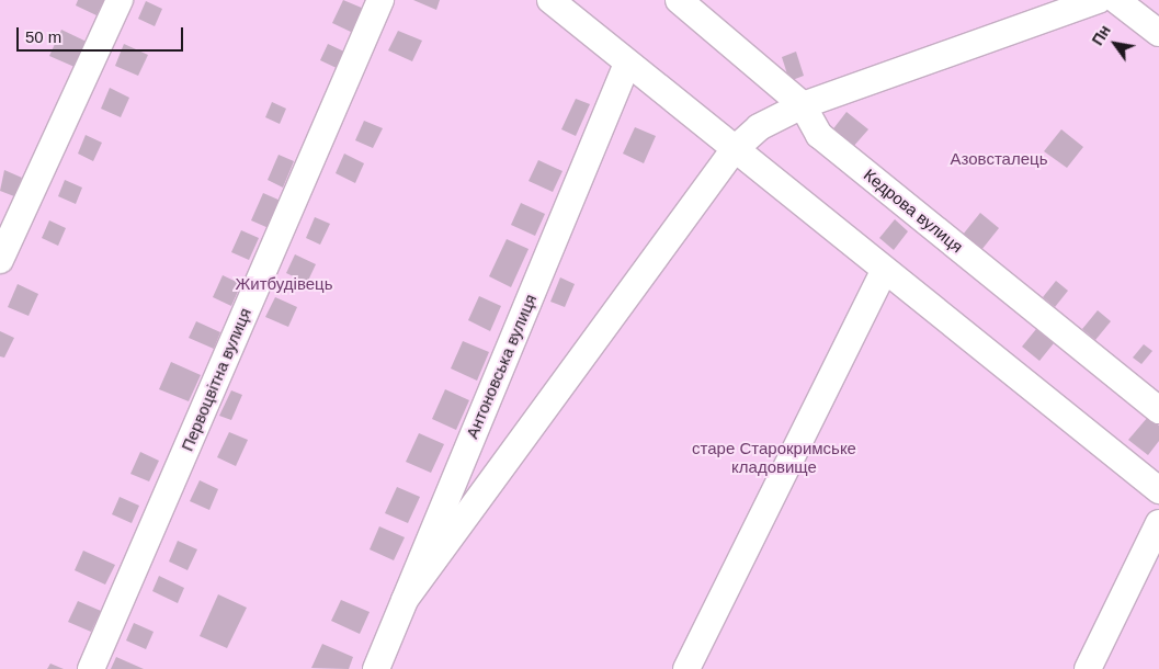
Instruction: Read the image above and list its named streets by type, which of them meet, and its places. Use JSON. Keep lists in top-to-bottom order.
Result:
{
  "streets": {
    "street": ["Кедрова вулиця", "Антоновська вулиця", "Первоцвітна вулиця"]
  },
  "parks": ["Азовсталець", "Житбудівець", "старе Старокримське кладовище"],
  "scale_bar": "50 m",
  "north": "top left"
}
